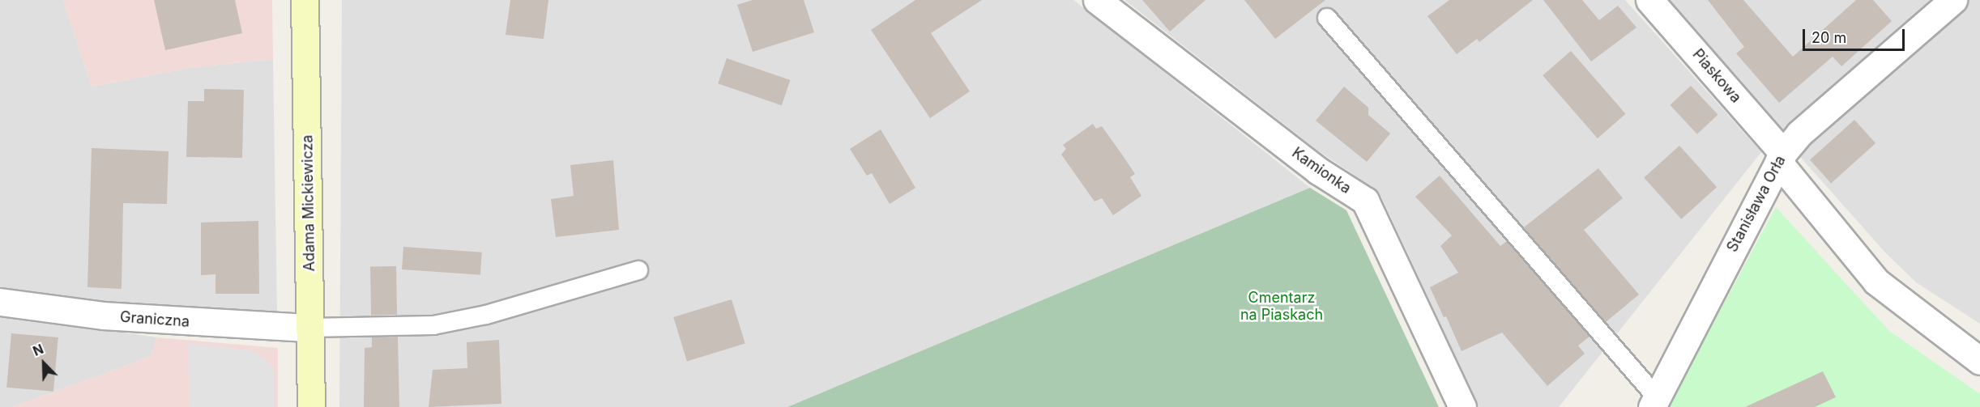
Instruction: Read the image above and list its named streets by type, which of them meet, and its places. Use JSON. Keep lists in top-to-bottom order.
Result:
{
  "streets": {
    "street": [
      "Piaskowa",
      "Kamionka",
      "Adama Mickiewicza",
      "Stanisława Orła",
      "Graniczna"
    ]
  },
  "crossings": [
    ["Piaskowa", "Stanisława Orła"],
    ["Adama Mickiewicza", "Graniczna"]
  ],
  "parks": ["Cmentarz na Piaskach"],
  "scale_bar": "20 m",
  "north": "top left"
}
